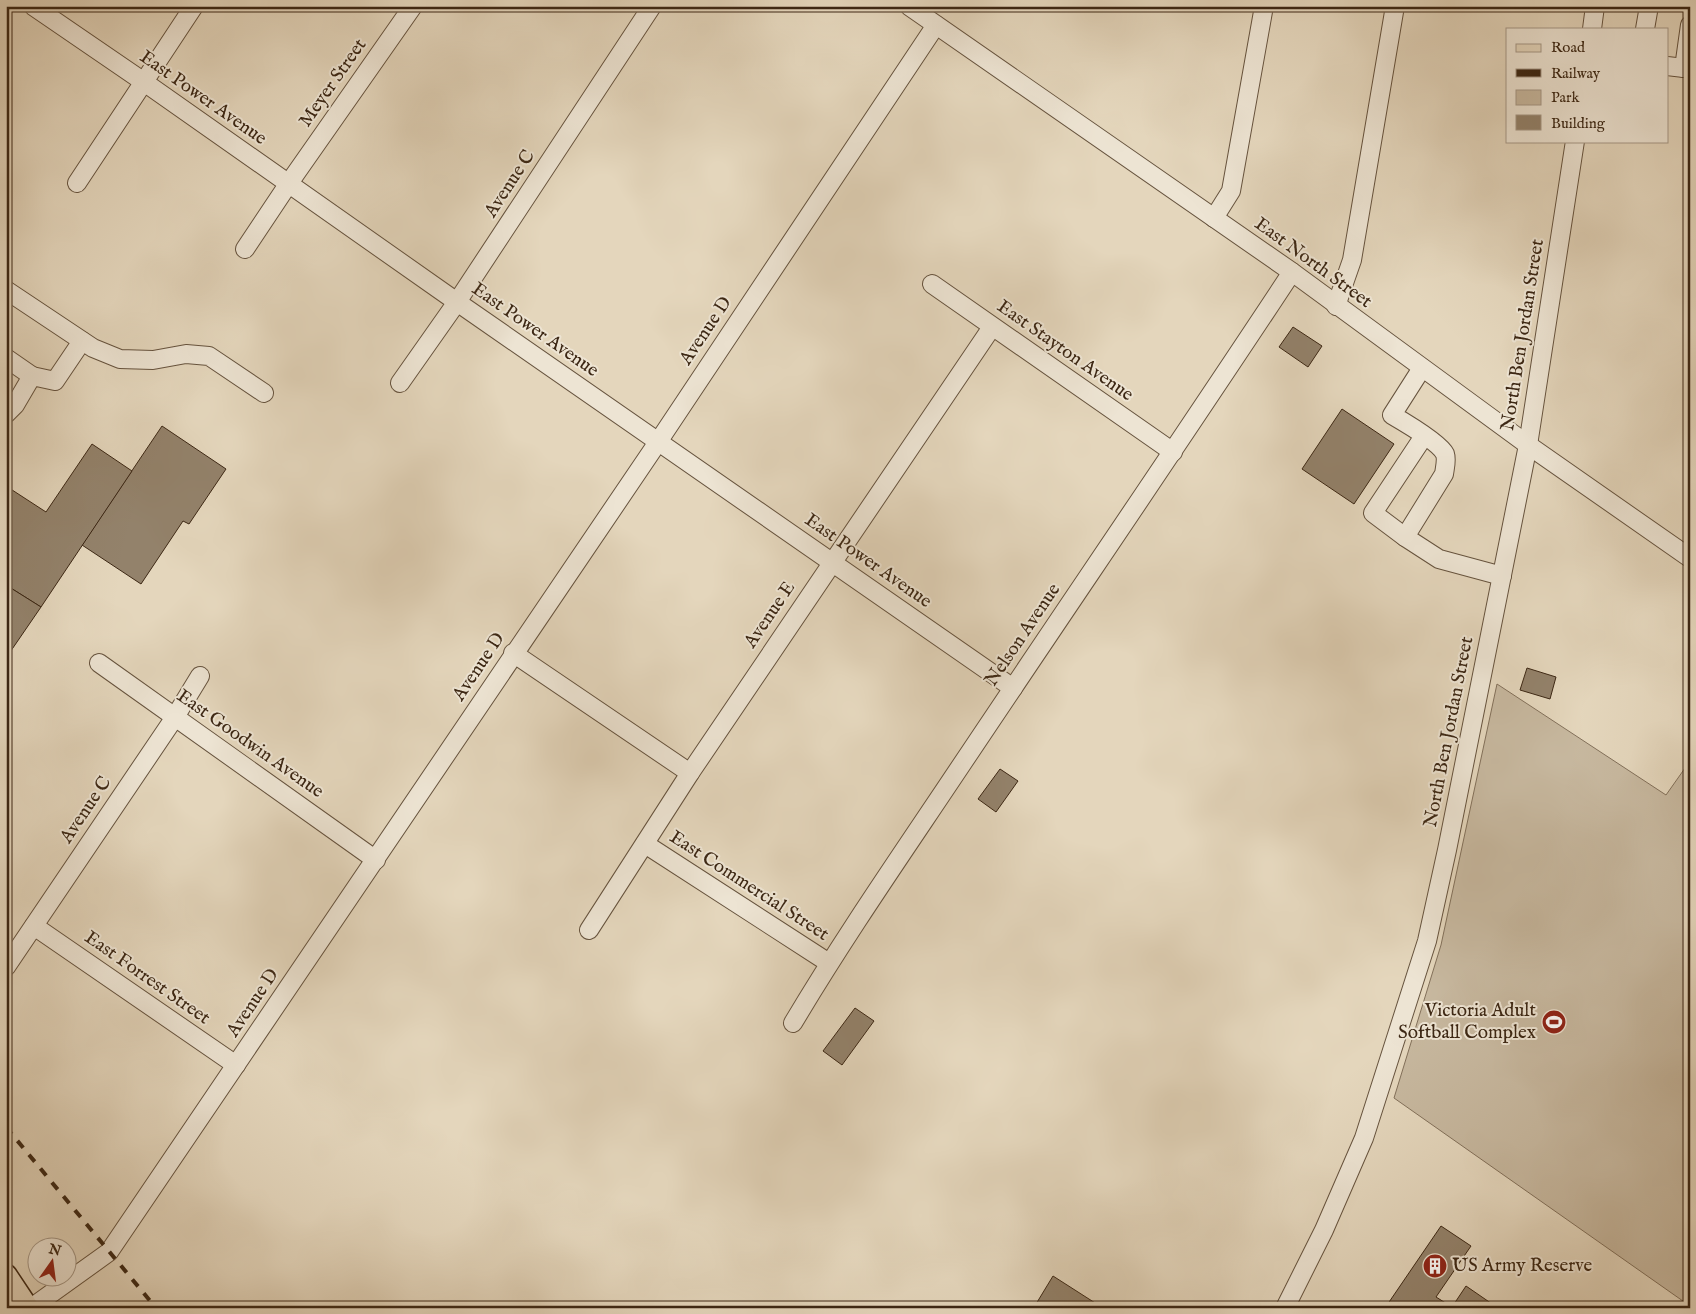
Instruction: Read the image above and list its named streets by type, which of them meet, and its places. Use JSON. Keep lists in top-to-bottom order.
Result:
{
  "streets": {
    "street": [
      "Meyer Street",
      "East Power Avenue",
      "Avenue C",
      "East North Street",
      "Avenue D",
      "North Ben Jordan Street",
      "East Stayton Avenue",
      "Avenue E",
      "Nelson Avenue",
      "East Goodwin Avenue",
      "East Commercial Street",
      "East Forrest Street"
    ]
  },
  "crossings": [
    ["Meyer Street", "East Power Avenue"],
    ["East Power Avenue", "Avenue C"],
    ["East Power Avenue", "Avenue D"],
    ["East Power Avenue", "Avenue E"],
    ["East Power Avenue", "Nelson Avenue"],
    ["Avenue C", "East Goodwin Avenue"],
    ["Avenue C", "East Forrest Street"],
    ["East North Street", "Avenue D"],
    ["East North Street", "North Ben Jordan Street"],
    ["East North Street", "Nelson Avenue"],
    ["Avenue D", "East Goodwin Avenue"],
    ["Avenue D", "East Forrest Street"],
    ["East Stayton Avenue", "Avenue E"],
    ["East Stayton Avenue", "Nelson Avenue"],
    ["Avenue E", "East Commercial Street"],
    ["Nelson Avenue", "East Commercial Street"]
  ],
  "places": {
    "sports": ["Victoria Adult Softball Complex"],
    "building": ["US Army Reserve"]
  },
  "legend": [
    "Road",
    "Railway",
    "Park",
    "Building"
  ],
  "north": "top"
}
